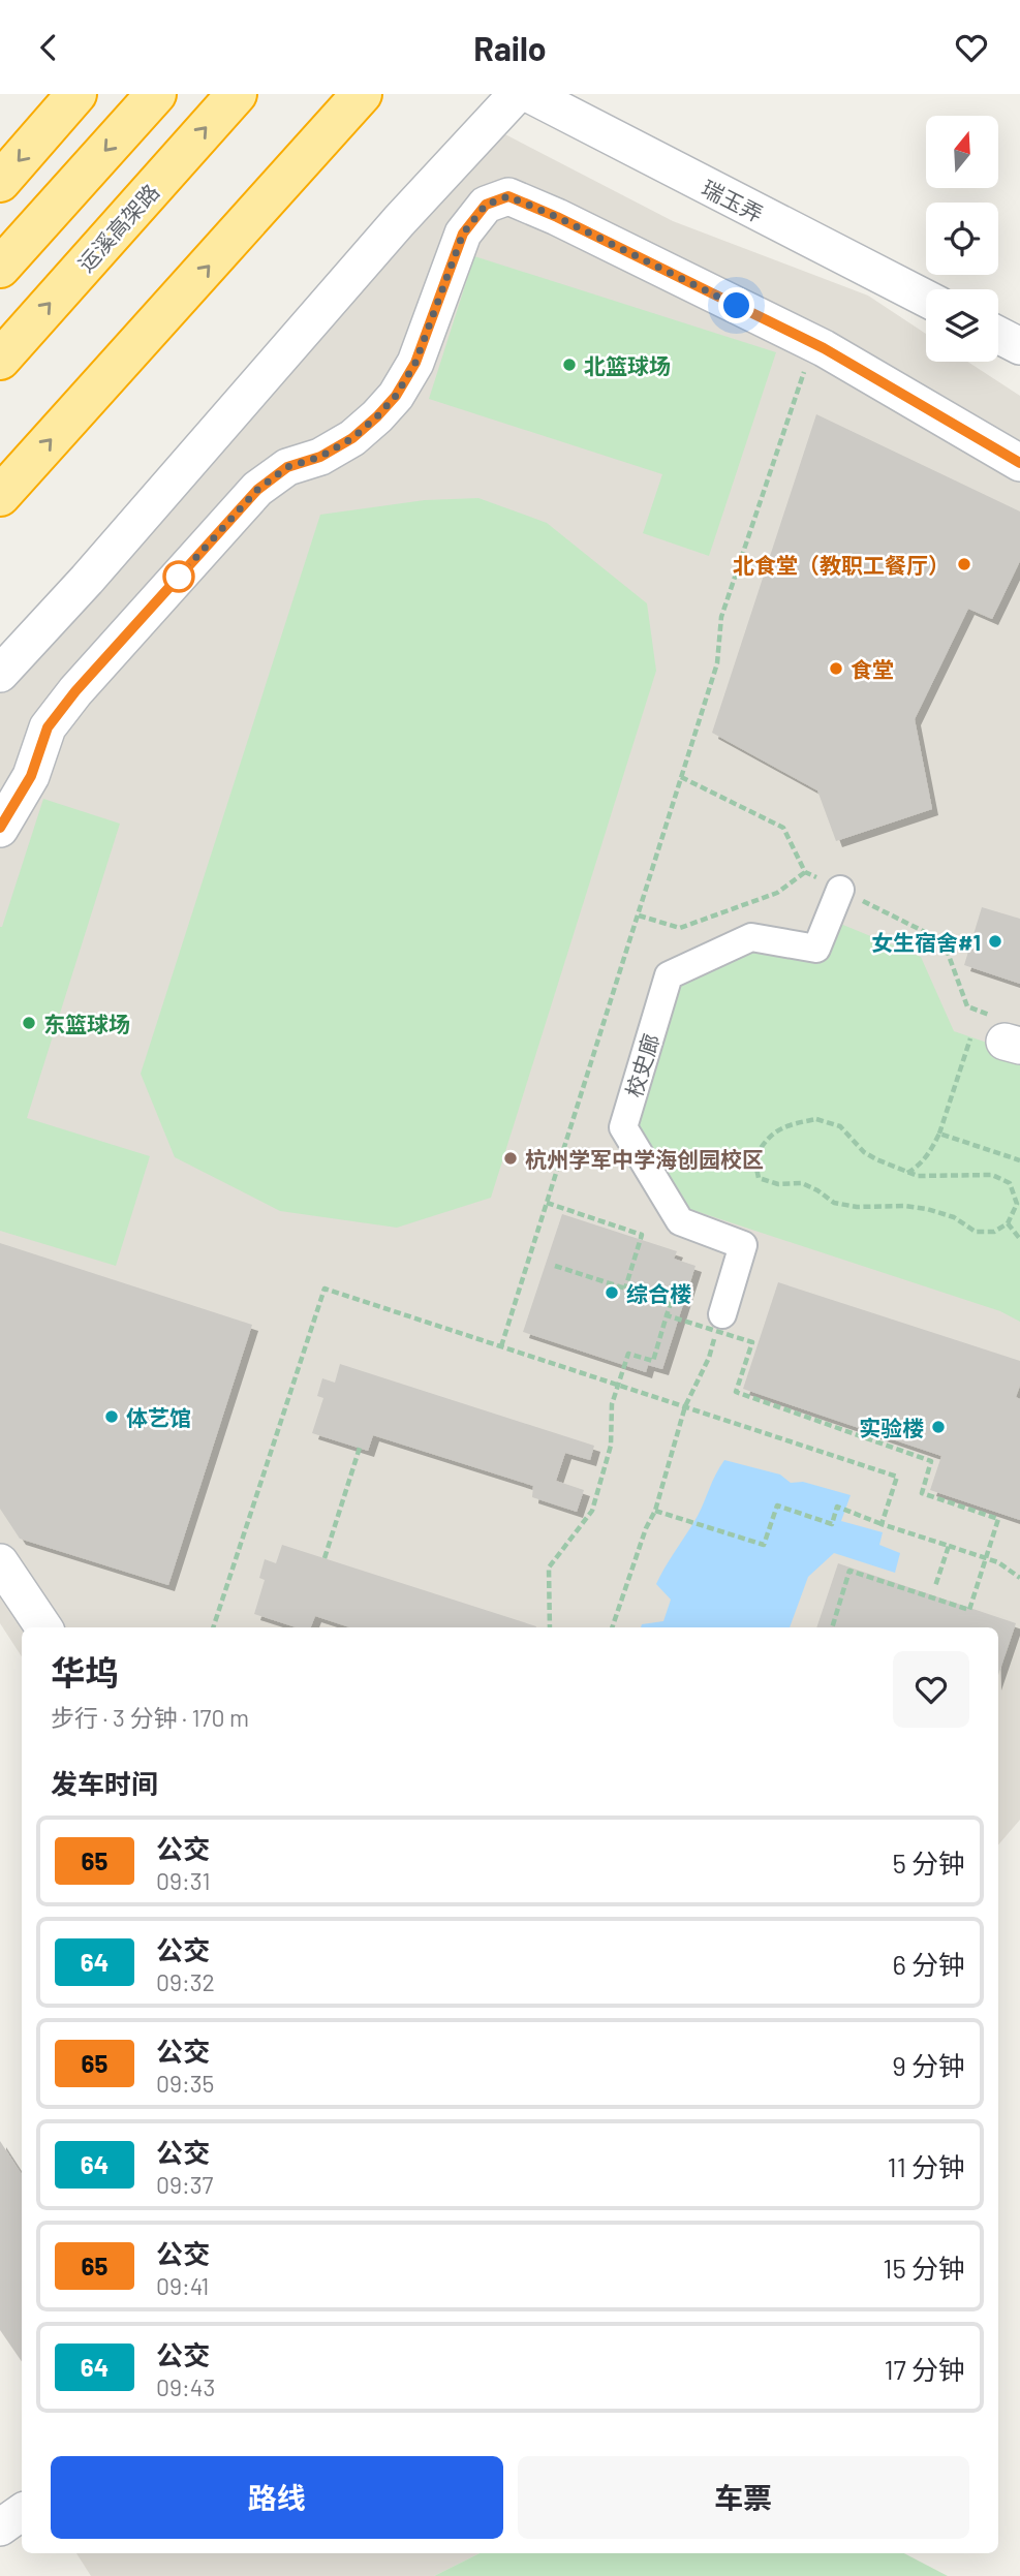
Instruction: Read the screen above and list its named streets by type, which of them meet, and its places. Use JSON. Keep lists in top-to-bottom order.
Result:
{
  "streets": {
    "highway": ["运溪高架路"],
    "street": ["瑞玉弄", "校史廊"]
  },
  "places": [
    "北篮球场",
    "北食堂（教职工餐厅）",
    "食堂",
    "女生宿舍#1",
    "东篮球场",
    "杭州学军中学海创园校区",
    "综合楼",
    "体艺馆",
    "实验楼"
  ],
  "lines": ["bus line 65"],
  "north": "top",
  "page": {
    "header": "Railo",
    "heading": [
      ["华坞", "步行 · 3 分钟 · 170 m"],
      "发车时间"
    ],
    "list": [
      {
        "mark": "65",
        "name": "公交",
        "note": "09:31",
        "value": "5 分钟"
      },
      {
        "mark": "64",
        "name": "公交",
        "note": "09:32",
        "value": "6 分钟"
      },
      {
        "mark": "65",
        "name": "公交",
        "note": "09:35",
        "value": "9 分钟"
      },
      {
        "mark": "64",
        "name": "公交",
        "note": "09:37",
        "value": "11 分钟"
      },
      {
        "mark": "65",
        "name": "公交",
        "note": "09:41",
        "value": "15 分钟"
      },
      {
        "mark": "64",
        "name": "公交",
        "note": "09:43",
        "value": "17 分钟"
      }
    ],
    "buttons": ["路线", "车票"]
  }
}
